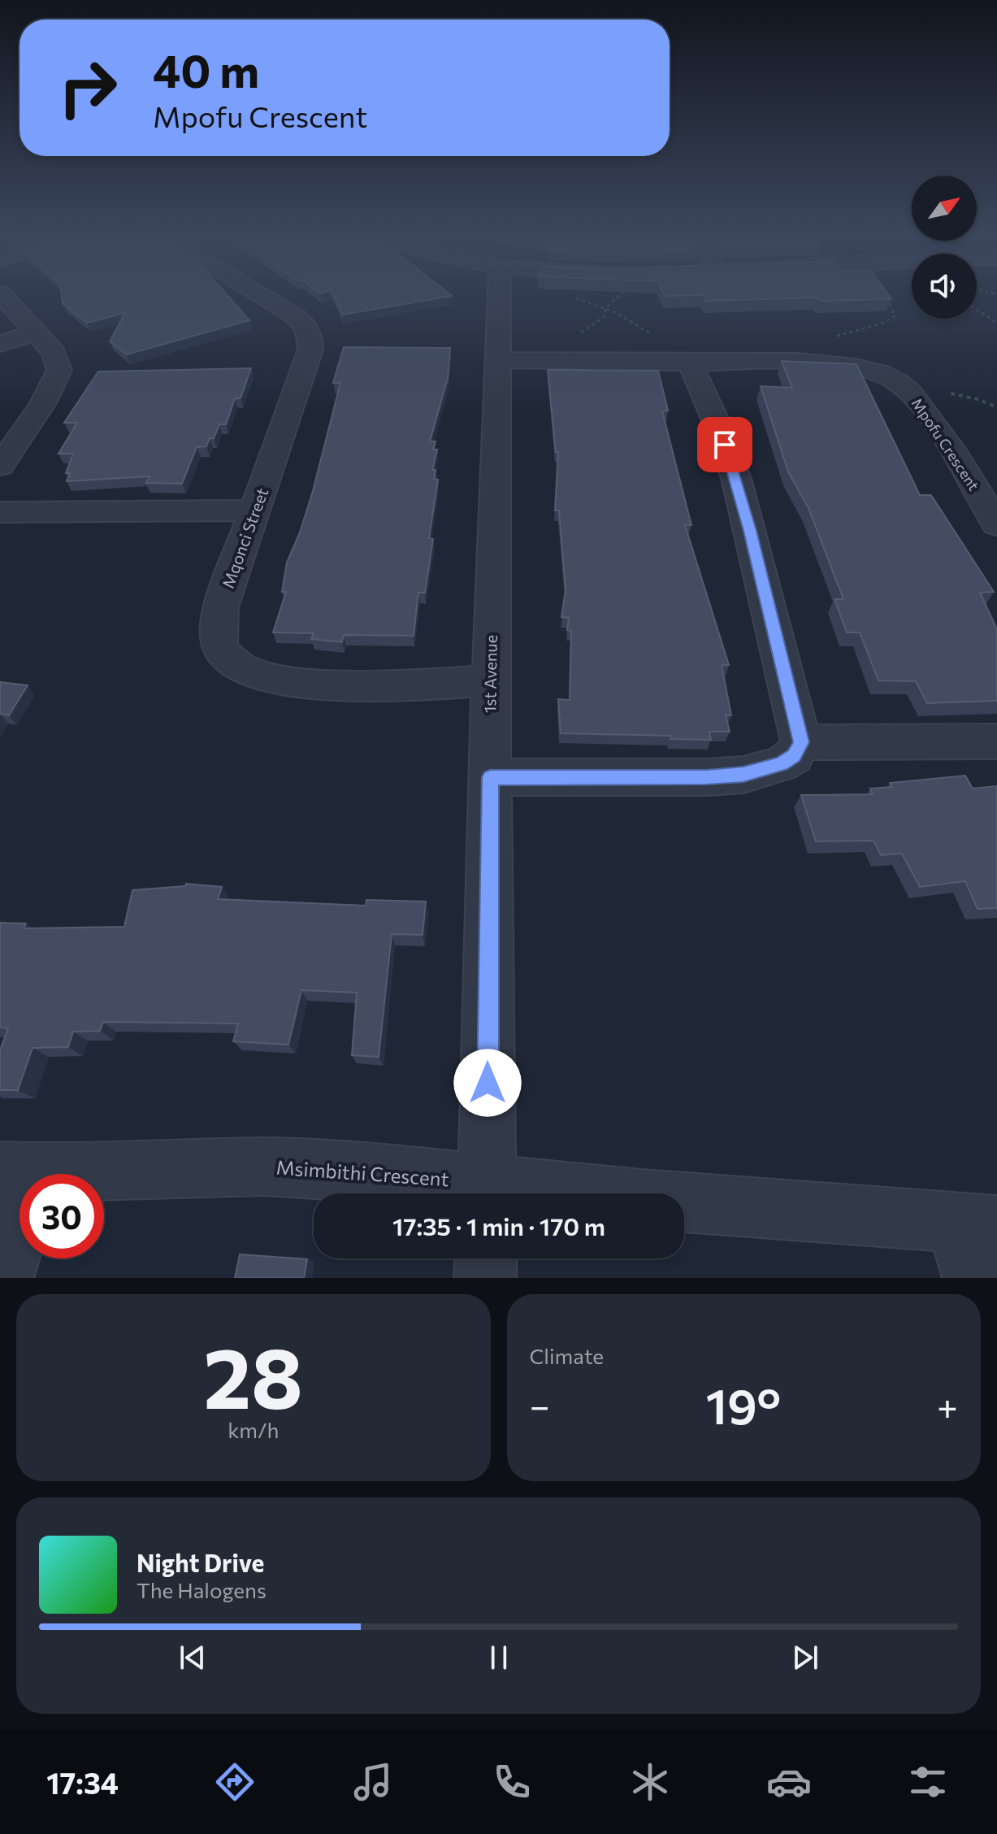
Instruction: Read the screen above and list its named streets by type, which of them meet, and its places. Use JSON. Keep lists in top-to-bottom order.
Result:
{
  "streets": {
    "street": [
      "Mpofu Crescent",
      "Mqonci Street",
      "1st Avenue",
      "Msimbithi Crescent"
    ]
  },
  "crossings": [
    ["Mpofu Crescent", "1st Avenue"],
    ["Mqonci Street", "1st Avenue"]
  ],
  "north": "top right",
  "page": {
    "turn": ["40 m", "Mpofu Crescent"],
    "limit": "30",
    "trip": "17:35 · 1 min · 170 m",
    "tile": [
      ["28", "km/h"],
      "Climate"
    ],
    "heat": ["−", "19°", "+"],
    "song": ["Night Drive", "The Halogens"],
    "tabs": "17:34"
  }
}
